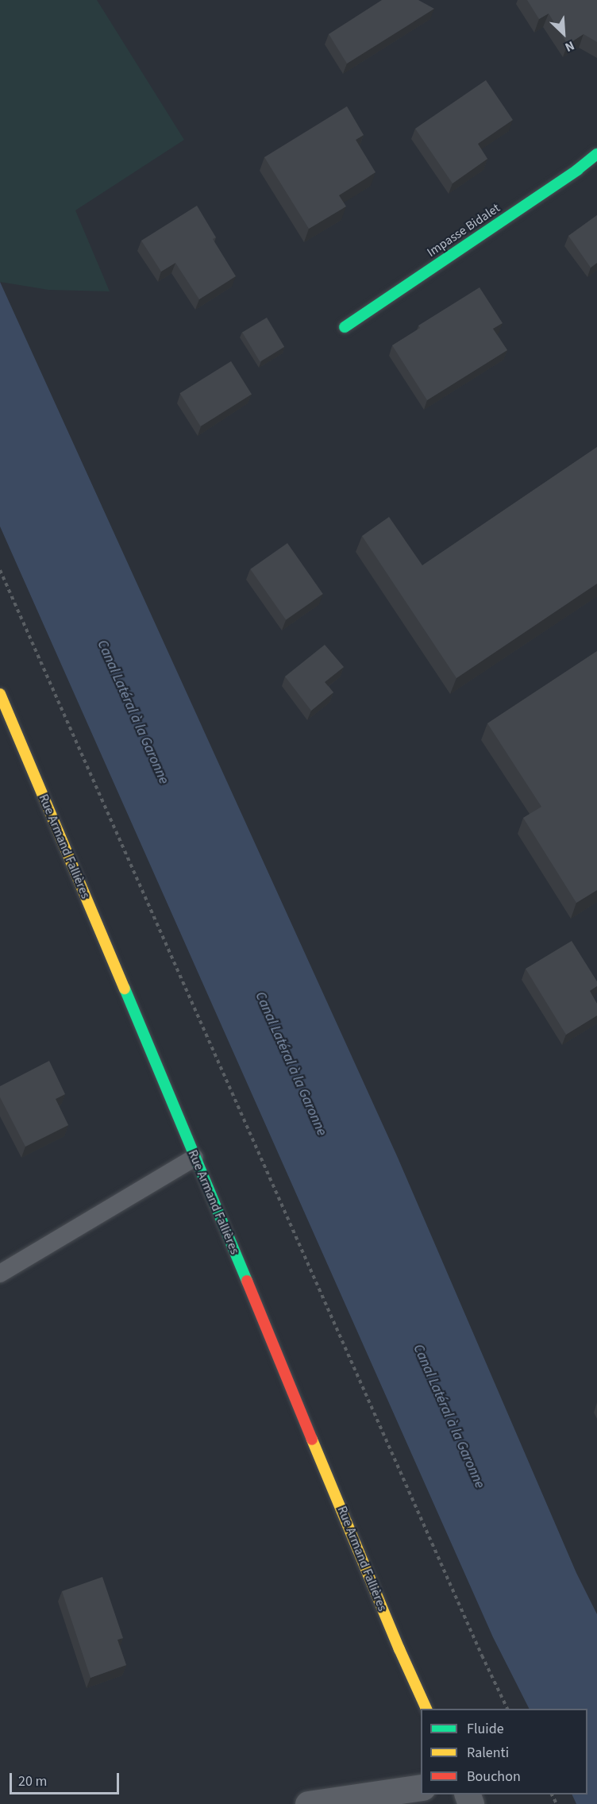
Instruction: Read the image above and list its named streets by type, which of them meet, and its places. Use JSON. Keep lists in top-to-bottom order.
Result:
{
  "streets": {
    "street": ["Impasse Bidalet", "Rue Armand Fallières"]
  },
  "water": ["Canal Latéral à la Garonne"],
  "legend": ["Fluide", "Ralenti", "Bouchon"],
  "scale_bar": "20 m",
  "north": "bottom right"
}
